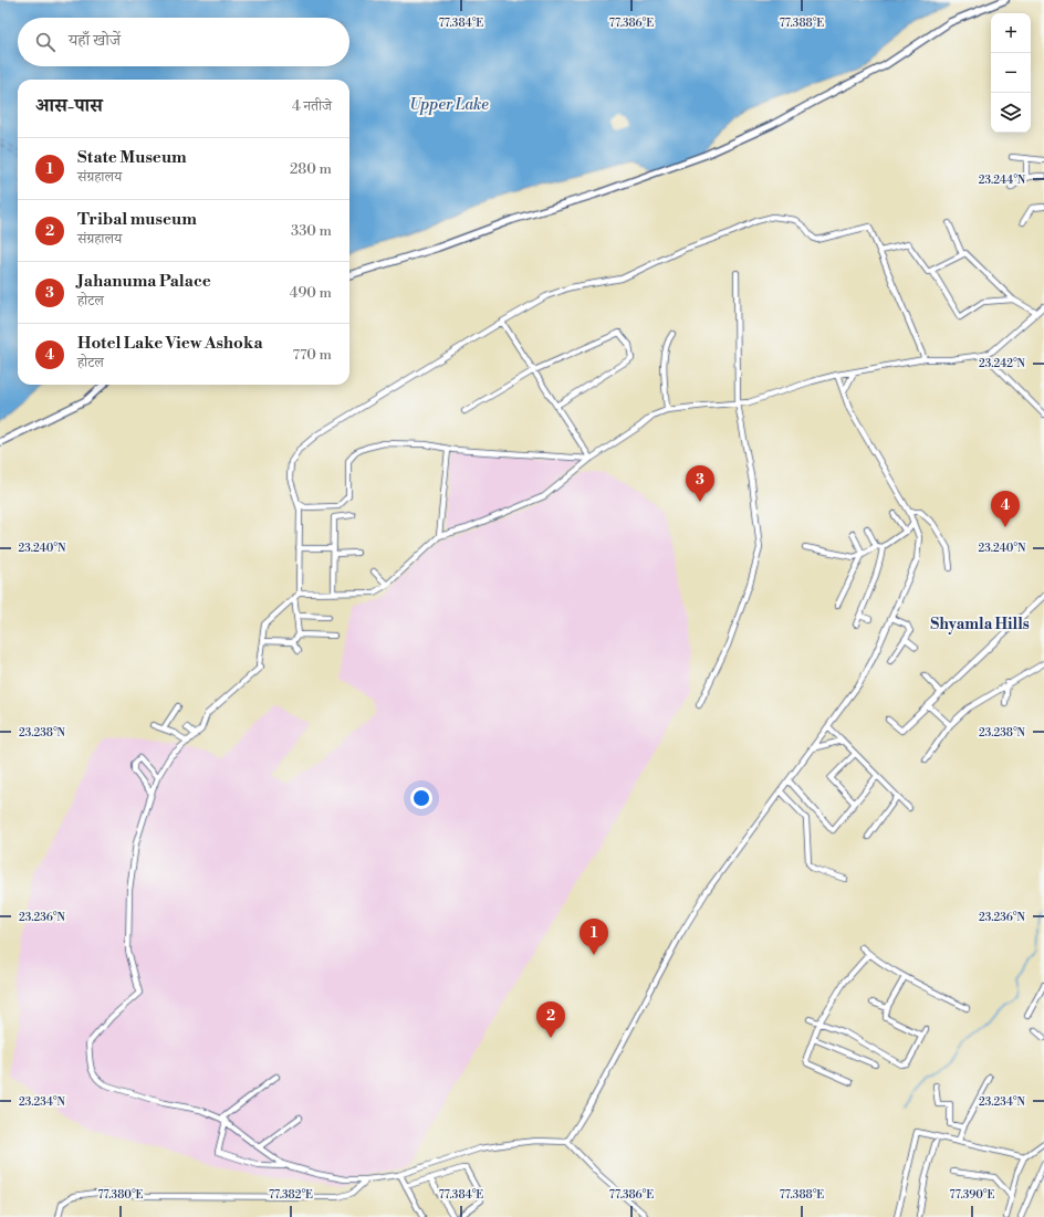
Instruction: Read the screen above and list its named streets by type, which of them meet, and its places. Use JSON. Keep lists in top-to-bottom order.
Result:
{
  "districts": ["Shyamla Hills"],
  "water": ["Upper Lake"],
  "page": {
    "map_buttons": ["+", "−"],
    "search": "यहाँ खोजें",
    "heading": ["आस-पास", "4 नतीजे"],
    "list": [
      {
        "mark": "1",
        "name": "State Museum",
        "note": "संग्रहालय",
        "value": "280 m"
      },
      {
        "mark": "2",
        "name": "Tribal museum",
        "note": "संग्रहालय",
        "value": "330 m"
      },
      {
        "mark": "3",
        "name": "Jahanuma Palace",
        "note": "होटल",
        "value": "490 m"
      },
      {
        "mark": "4",
        "name": "Hotel Lake View Ashoka",
        "note": "होटल",
        "value": "770 m"
      }
    ],
    "pins": [
      "3",
      "4",
      "1",
      "2"
    ]
  },
  "coordinates": [
    "77.384°E",
    "77.386°E",
    "77.388°E",
    "23.244°N",
    "23.242°N",
    "23.240°N",
    "23.238°N",
    "23.236°N",
    "23.234°N",
    "77.380°E",
    "77.382°E",
    "77.390°E"
  ]
}
